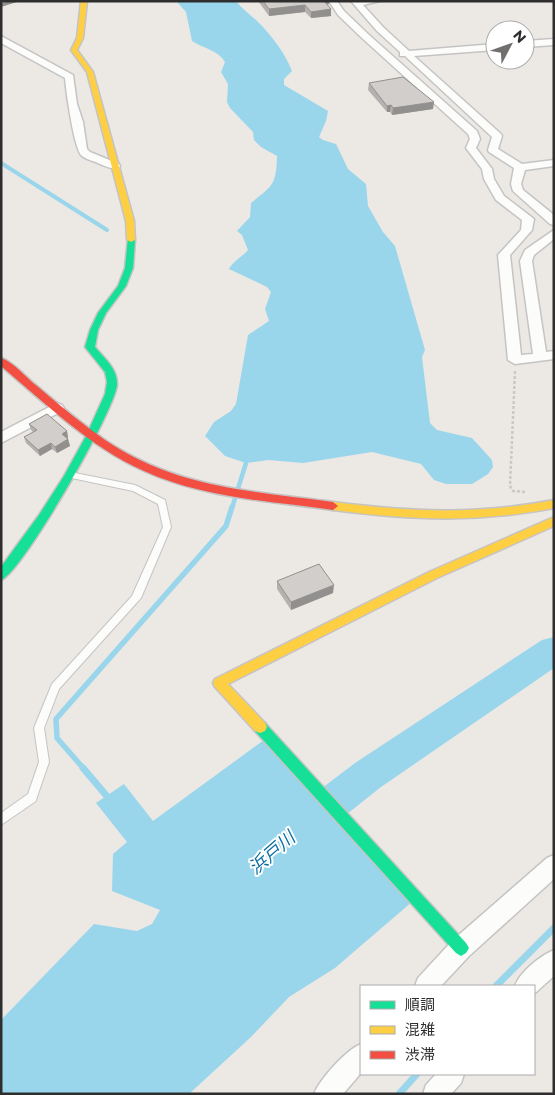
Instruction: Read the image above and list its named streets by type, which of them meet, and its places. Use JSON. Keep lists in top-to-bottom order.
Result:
{
  "water": ["浜戸川"],
  "legend": ["順調", "混雑", "渋滞"],
  "north": "top right"
}
